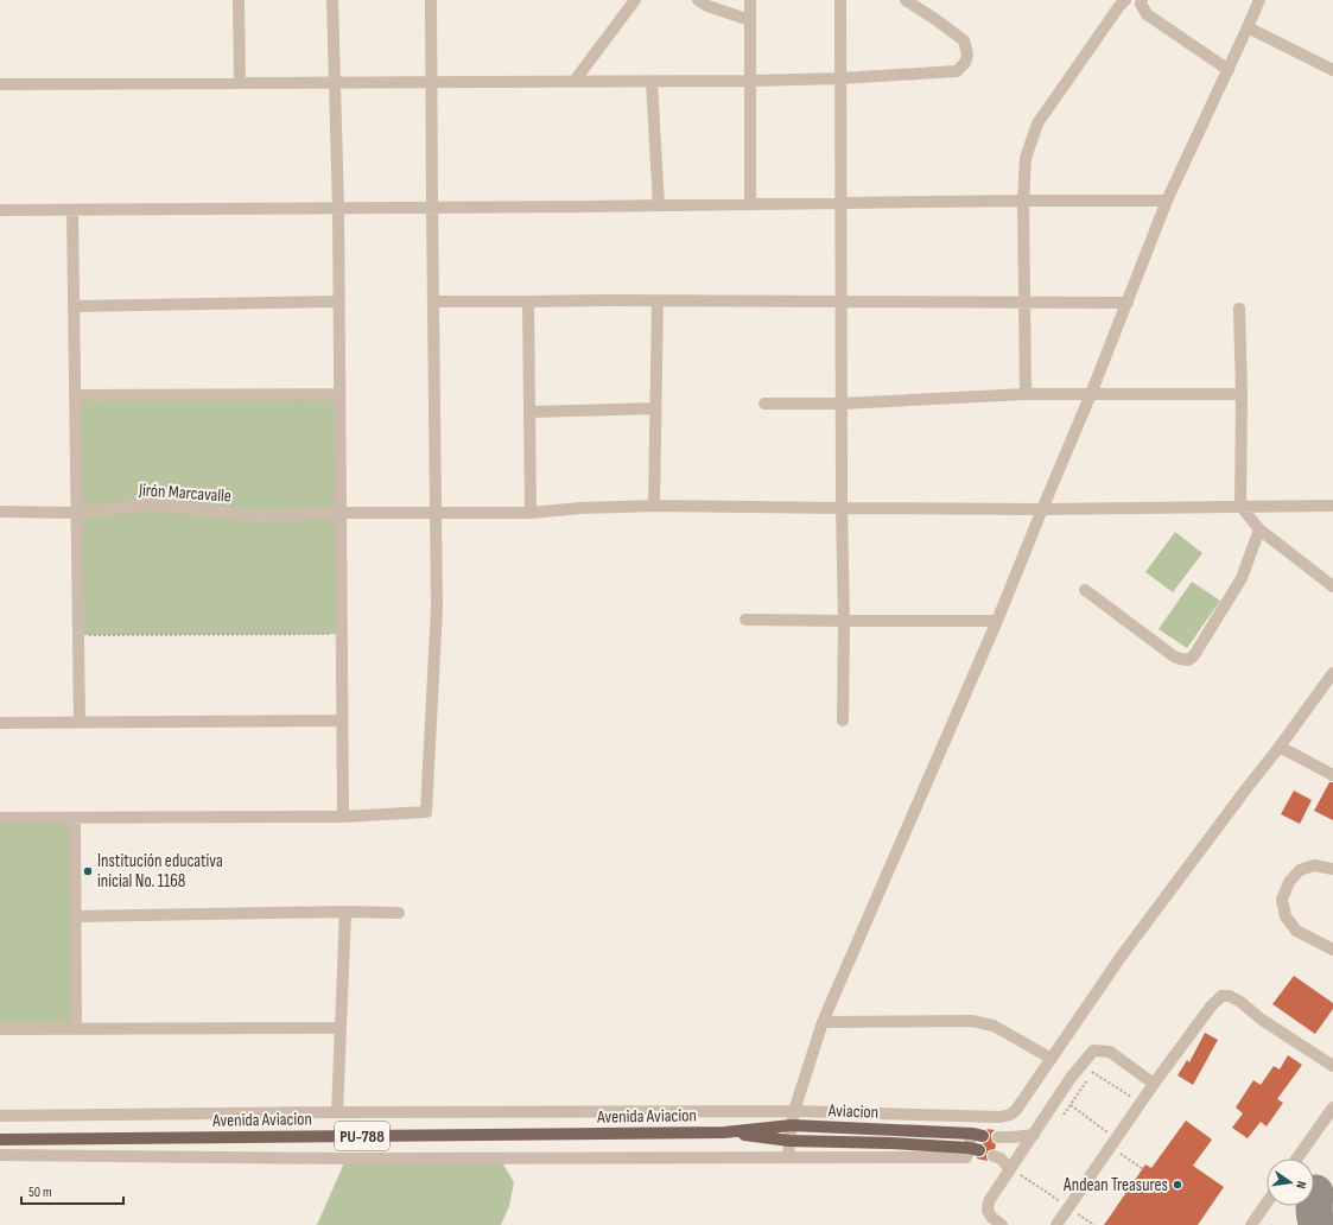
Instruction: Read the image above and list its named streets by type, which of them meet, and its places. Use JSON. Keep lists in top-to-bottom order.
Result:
{
  "streets": {
    "main road": ["Aviacion", "Avenida Aviacion", "PU-788"],
    "street": ["Jirón Marcavalle"]
  },
  "crossings": [
    ["Aviacion", "Avenida Aviacion"]
  ],
  "places": ["Institución educativa inicial No. 1168", "Andean Treasures"],
  "scale_bar": "50 m",
  "north": "right"
}
